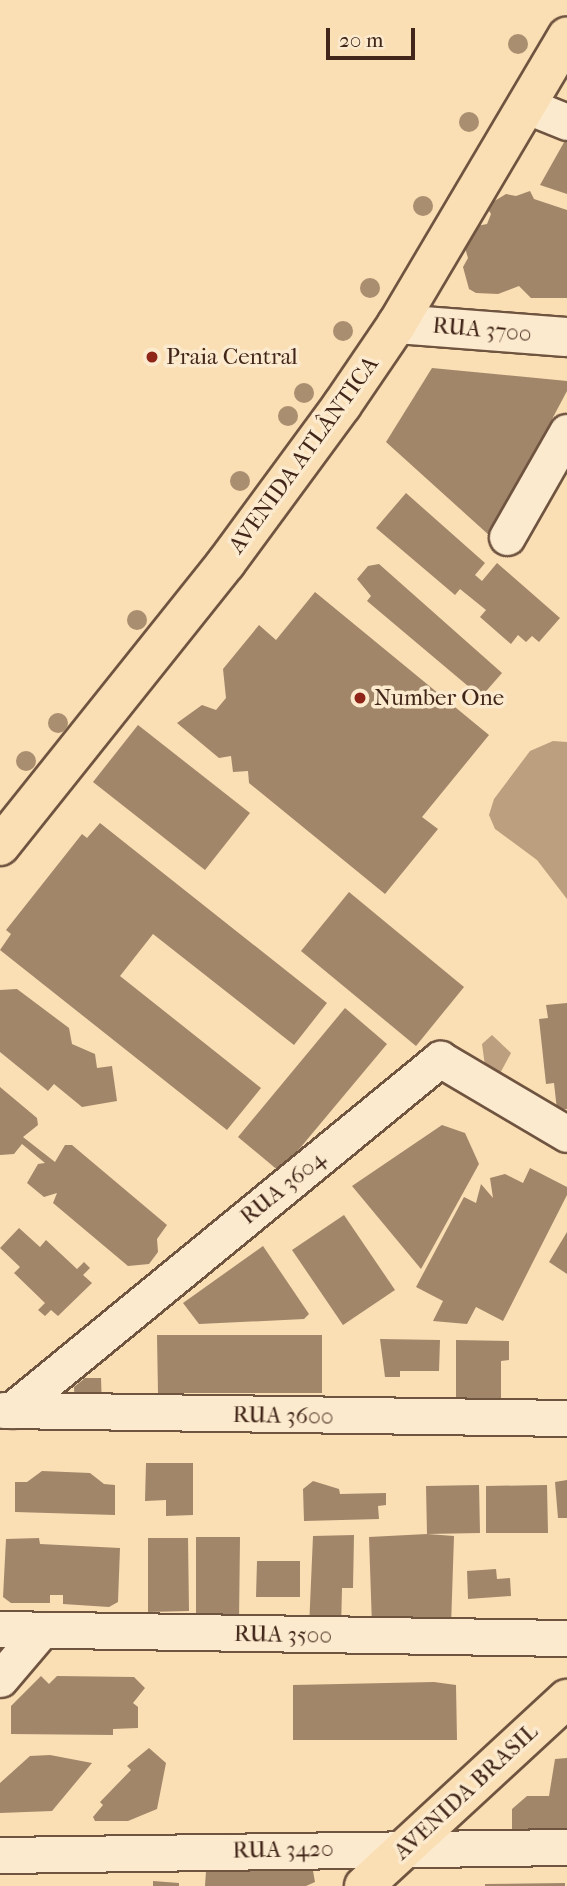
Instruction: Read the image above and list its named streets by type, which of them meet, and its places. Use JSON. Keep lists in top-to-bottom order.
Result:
{
  "streets": {
    "main road": ["RUA 3700", "AVENIDA ATLÂNTICA", "AVENIDA BRASIL"],
    "street": [
      "RUA 3604",
      "RUA 3600",
      "RUA 3500",
      "RUA 3420"
    ]
  },
  "crossings": [
    ["RUA 3700", "AVENIDA ATLÂNTICA"],
    ["RUA 3604", "RUA 3600"],
    ["AVENIDA BRASIL", "RUA 3420"]
  ],
  "places": ["Praia Central", "Number One"],
  "scale_bar": "20 m"
}
